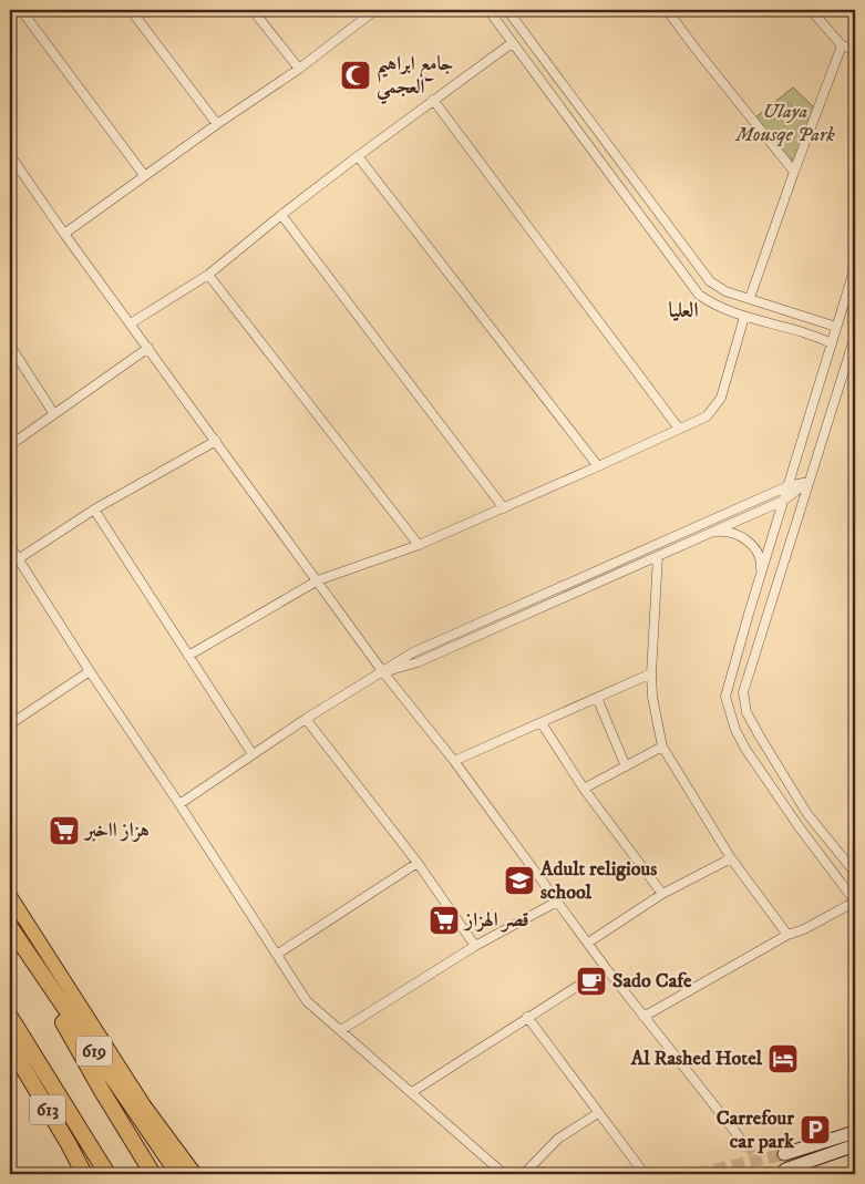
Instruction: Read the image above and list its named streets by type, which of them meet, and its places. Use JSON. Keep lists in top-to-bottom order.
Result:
{
  "streets": {
    "highway": ["619", "613"]
  },
  "districts": ["العليا"],
  "parks": ["Ulaya Mousqe Park"],
  "places": {
    "mosque": ["جامع ابراهيم العجمي"],
    "supermarket": ["هزاز ااخبر", "قصر الهزاز"],
    "school or university": ["Adult religious school"],
    "cafe": ["Sado Cafe"],
    "hotel": ["Al Rashed Hotel"],
    "parking": ["Carrefour car park"]
  }
}
